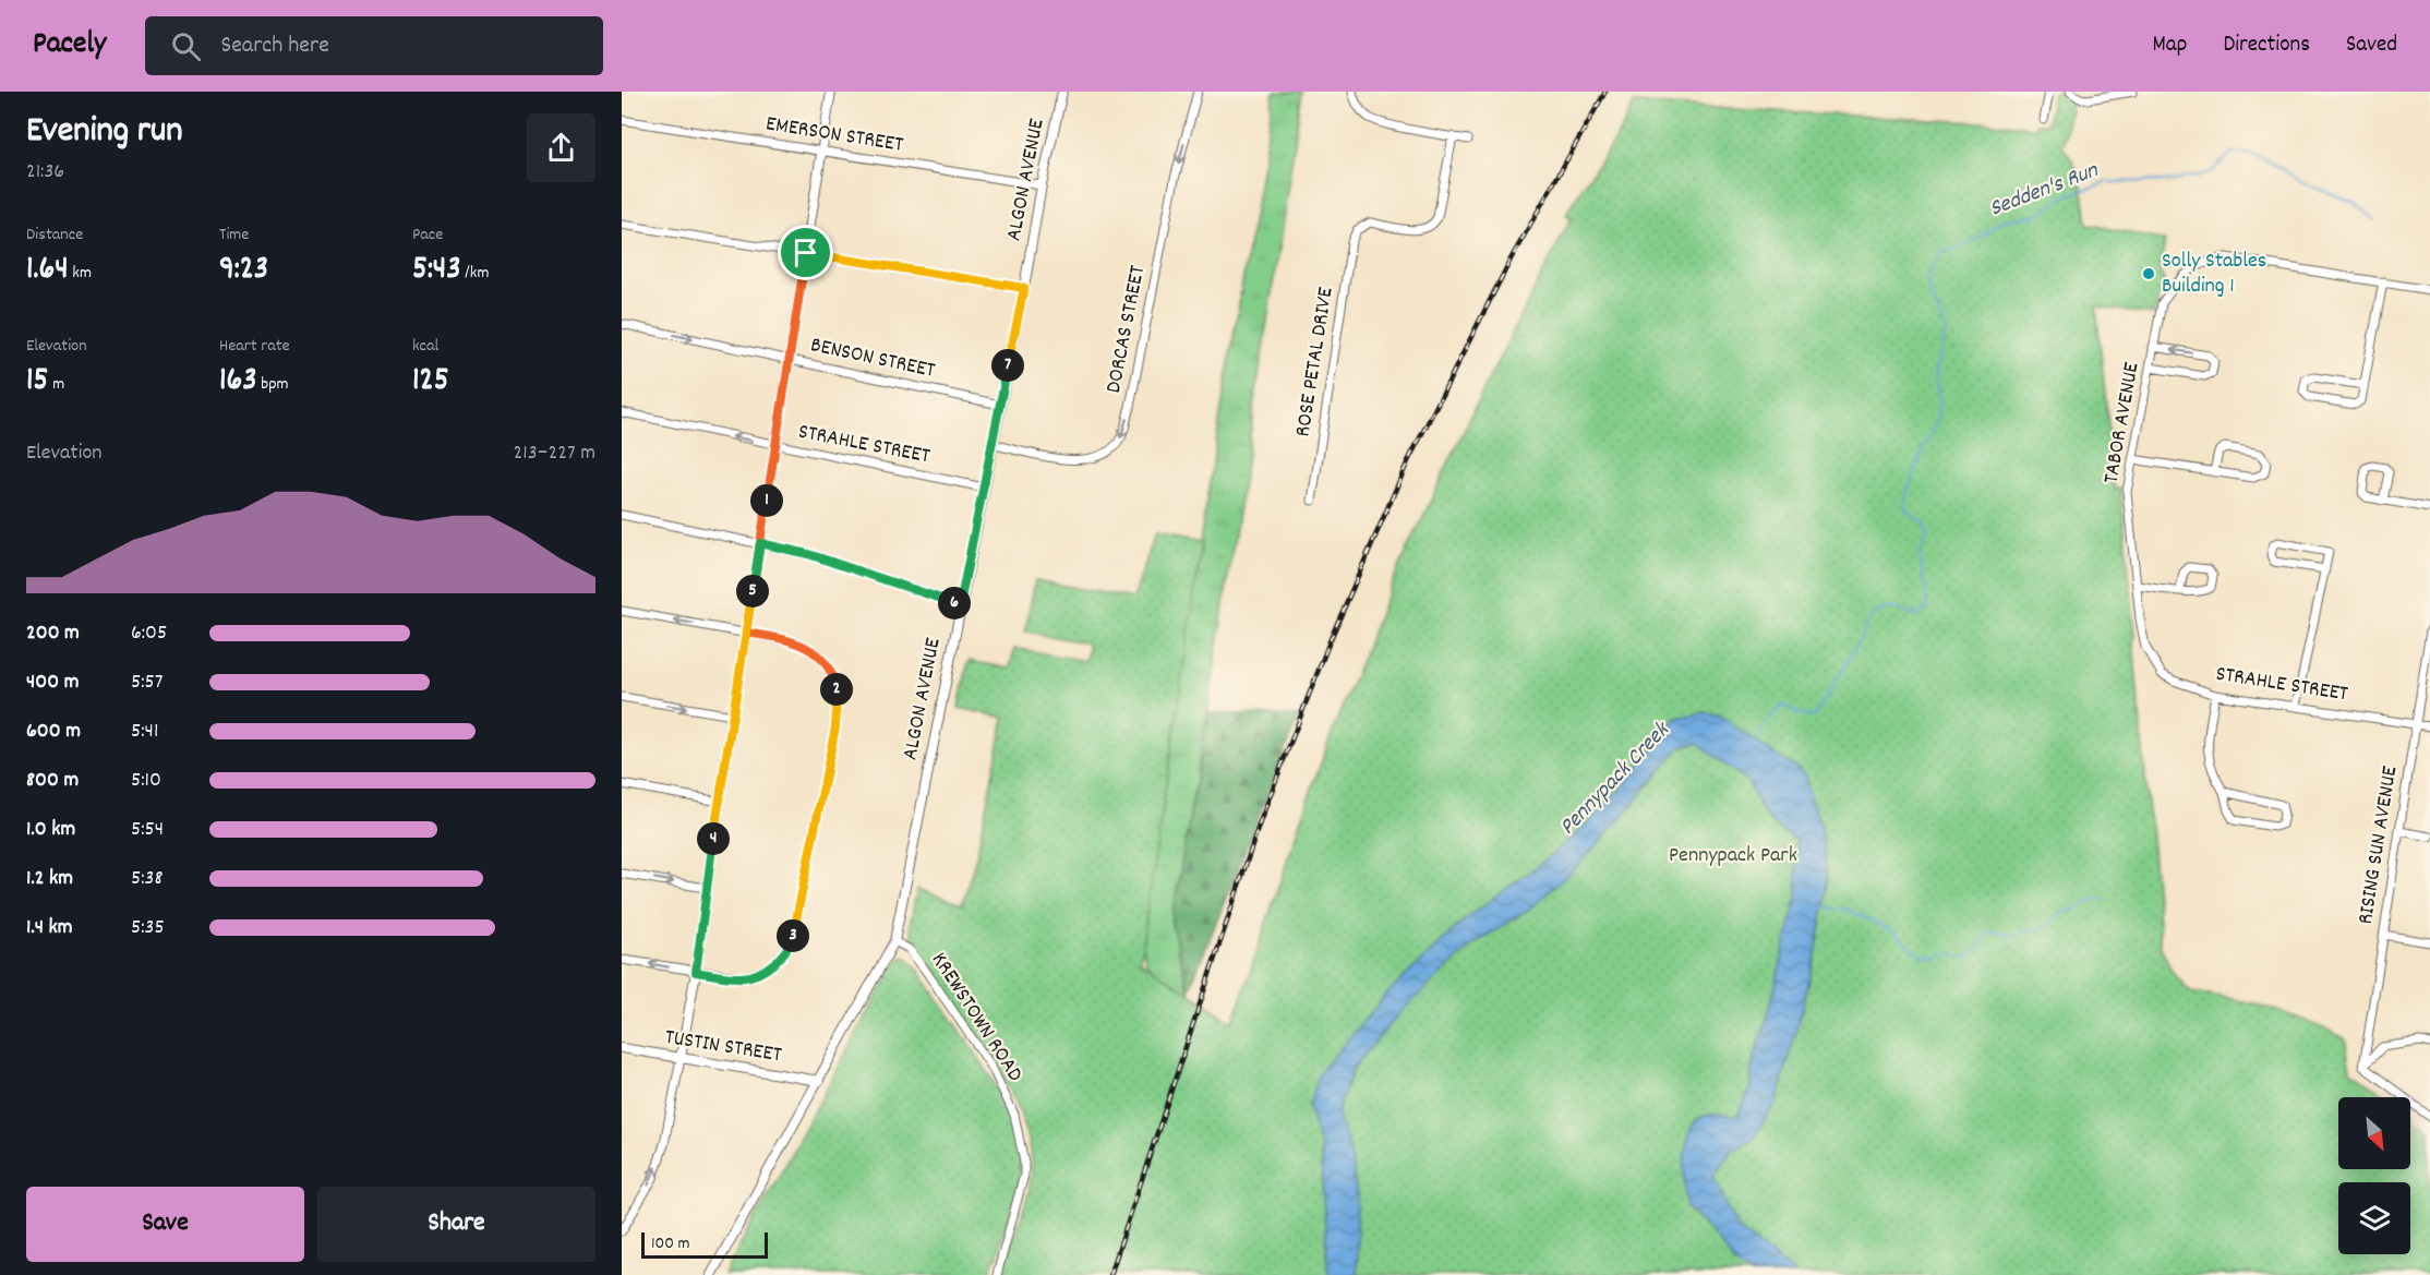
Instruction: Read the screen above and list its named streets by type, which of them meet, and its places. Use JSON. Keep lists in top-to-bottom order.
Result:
{
  "streets": {
    "street": [
      "EMERSON STREET",
      "ALGON AVENUE",
      "DORCAS STREET",
      "BENSON STREET",
      "ROSE PETAL DRIVE",
      "TABOR AVENUE",
      "STRAHLE STREET",
      "RISING SUN AVENUE",
      "KREWSTOWN ROAD",
      "TUSTIN STREET"
    ]
  },
  "crossings": [
    ["EMERSON STREET", "ALGON AVENUE"],
    ["ALGON AVENUE", "DORCAS STREET"],
    ["ALGON AVENUE", "BENSON STREET"],
    ["ALGON AVENUE", "STRAHLE STREET"],
    ["ALGON AVENUE", "KREWSTOWN ROAD"],
    ["ALGON AVENUE", "TUSTIN STREET"],
    ["TABOR AVENUE", "STRAHLE STREET"],
    ["STRAHLE STREET", "RISING SUN AVENUE"]
  ],
  "one_way": ["DORCAS STREET", "BENSON STREET"],
  "water": ["Sedden's Run", "Pennypack Creek"],
  "parks": ["Pennypack Park"],
  "places": ["Solly Stables Building 1"],
  "scale_bar": "100 m",
  "north": "bottom right",
  "page": {
    "header": "Pacely",
    "search": "Search here",
    "nav": ["Map", "Directions", "Saved"],
    "heading": ["Evening run", "21:36"],
    "stats": [
      ["Distance", "1.64 km"],
      ["Time", "9:23"],
      ["Pace", "5:43 /km"],
      ["Elevation", "15 m"],
      ["Heart rate", "163 bpm"],
      ["kcal", "125"]
    ],
    "pins": [
      "7",
      "1",
      "5",
      "6",
      "2",
      "4",
      "3"
    ],
    "chart": ["Elevation", "213–227 m"],
    "list": [
      {
        "name": "200 m",
        "note": "6:05"
      },
      {
        "name": "400 m",
        "note": "5:57"
      },
      {
        "name": "600 m",
        "note": "5:41"
      },
      {
        "name": "800 m",
        "note": "5:10"
      },
      {
        "name": "1.0 km",
        "note": "5:54"
      },
      {
        "name": "1.2 km",
        "note": "5:38"
      },
      {
        "name": "1.4 km",
        "note": "5:35"
      }
    ],
    "buttons": ["Save", "Share"],
    "scale": "100 m"
  }
}
